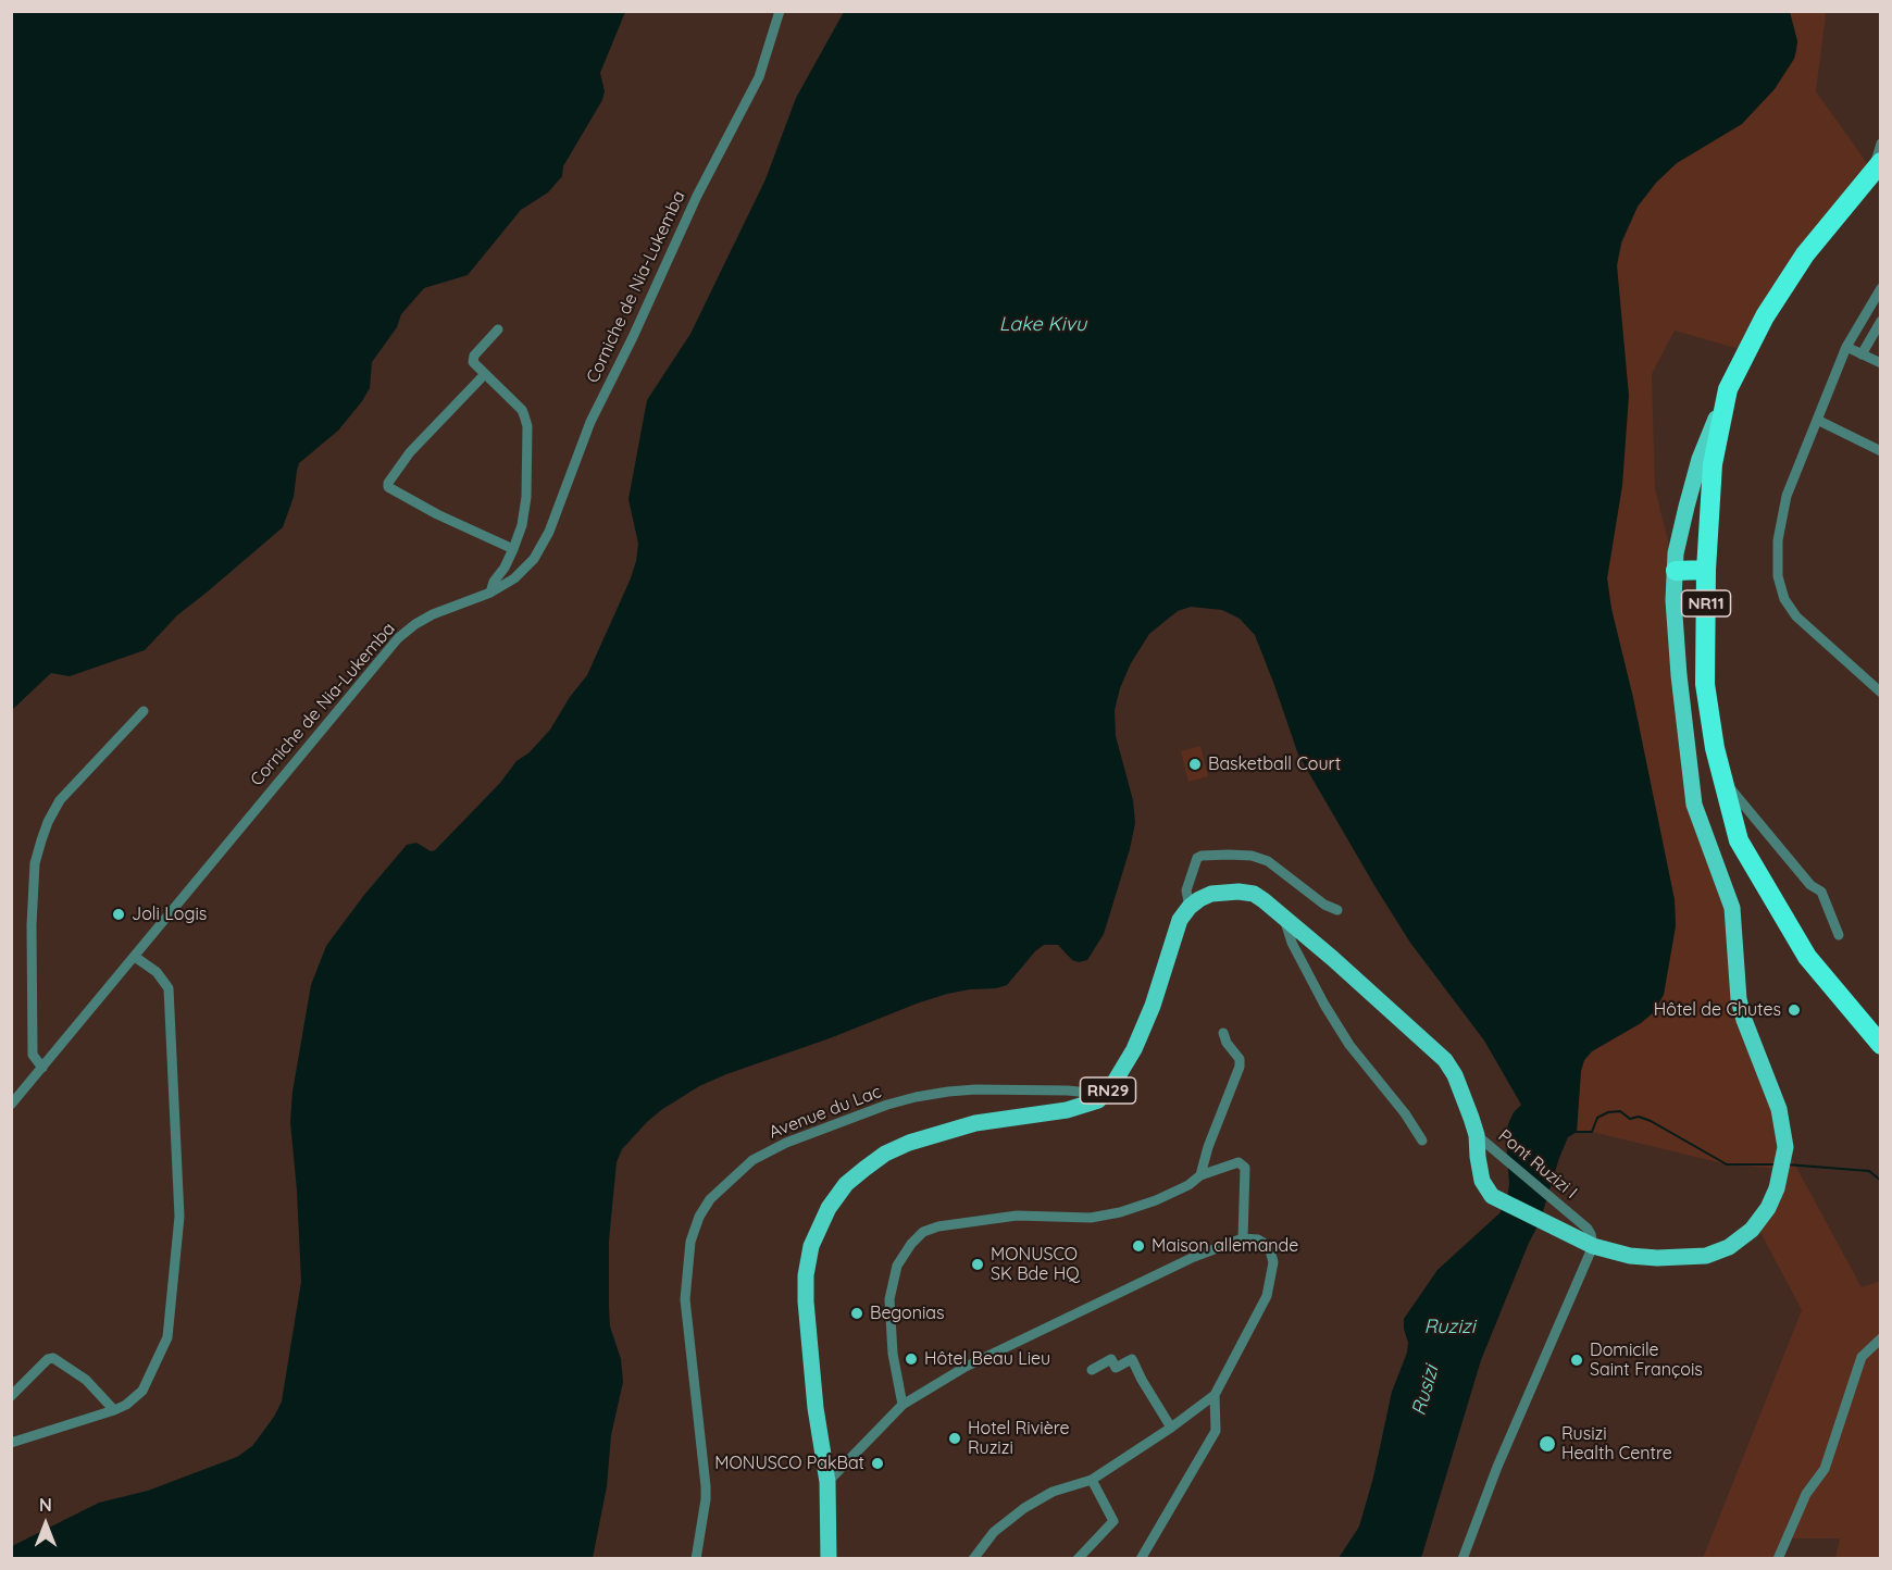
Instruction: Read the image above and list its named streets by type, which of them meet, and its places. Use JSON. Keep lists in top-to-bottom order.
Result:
{
  "streets": {
    "highway": ["NR11"],
    "main road": ["RN29"],
    "street": ["Corniche de Nia-Lukemba", "Avenue du Lac", "Pont Ruzizi I"]
  },
  "crossings": [
    ["RN29", "Avenue du Lac"]
  ],
  "water": ["Lake Kivu", "Ruzizi", "Rusizi"],
  "places": [
    "Basketball Court",
    "Joli Logis",
    "Hôtel de Chutes",
    "Maison allemande",
    "MONUSCO SK Bde HQ",
    "Begonias",
    "Hôtel Beau Lieu",
    "Domicile Saint François",
    "Hotel Rivière Ruzizi",
    "Rusizi Health Centre",
    "MONUSCO PakBat"
  ],
  "north": "top"
}
